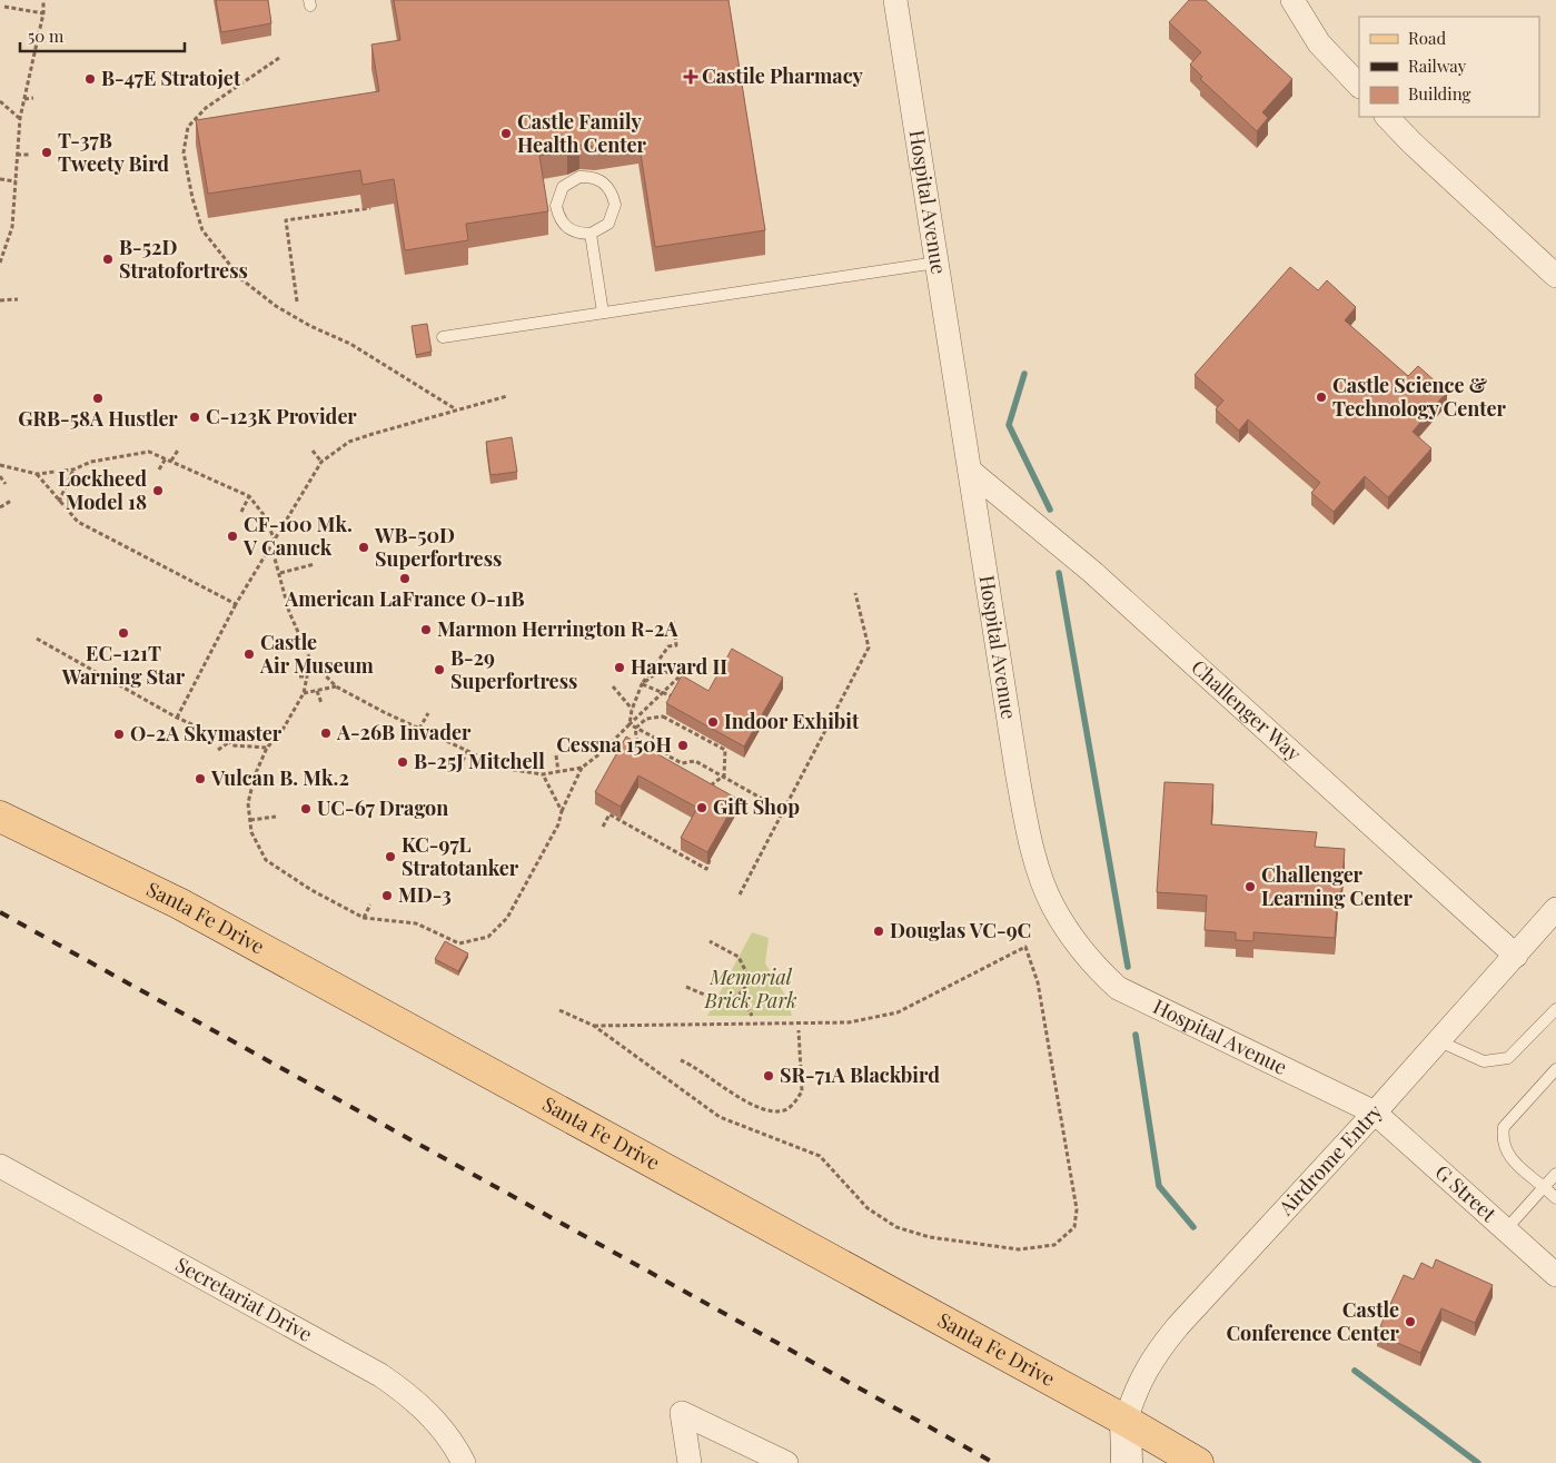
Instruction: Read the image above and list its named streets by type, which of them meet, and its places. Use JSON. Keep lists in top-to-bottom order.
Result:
{
  "streets": {
    "main road": ["Santa Fe Drive"],
    "street": [
      "Hospital Avenue",
      "Challenger Way",
      "Airdrome Entry",
      "G Street",
      "Secretariat Drive"
    ]
  },
  "crossings": [
    ["Hospital Avenue", "Challenger Way"],
    ["Hospital Avenue", "Airdrome Entry"],
    ["Hospital Avenue", "G Street"],
    ["Challenger Way", "Airdrome Entry"],
    ["Santa Fe Drive", "Airdrome Entry"],
    ["Airdrome Entry", "G Street"]
  ],
  "parks": ["Memorial Brick Park"],
  "places": {
    "health": ["Castile Pharmacy"],
    "other": [
      "B-47E Stratojet",
      "Castle Family Health Center",
      "T-37B Tweety Bird",
      "B-52D Stratofortress",
      "Castle Science & Technology Center",
      "GRB-58A Hustler",
      "C-123K Provider",
      "Lockheed Model 18",
      "CF-100 Mk. V Canuck",
      "WB-50D Superfortress",
      "American LaFrance O-11B",
      "Marmon Herrington R-2A",
      "EC-121T Warning Star",
      "Castle Air Museum",
      "Harvard II",
      "B-29 Superfortress",
      "Indoor Exhibit",
      "A-26B Invader",
      "O-2A Skymaster",
      "Cessna 150H",
      "B-25J Mitchell",
      "Vulcan B. Mk.2",
      "Gift Shop",
      "UC-67 Dragon",
      "KC-97L Stratotanker",
      "Challenger Learning Center",
      "MD-3",
      "Douglas VC-9C",
      "SR-71A Blackbird",
      "Castle Conference Center"
    ]
  },
  "legend": ["Road", "Railway", "Building"],
  "scale_bar": "50 m"
}
